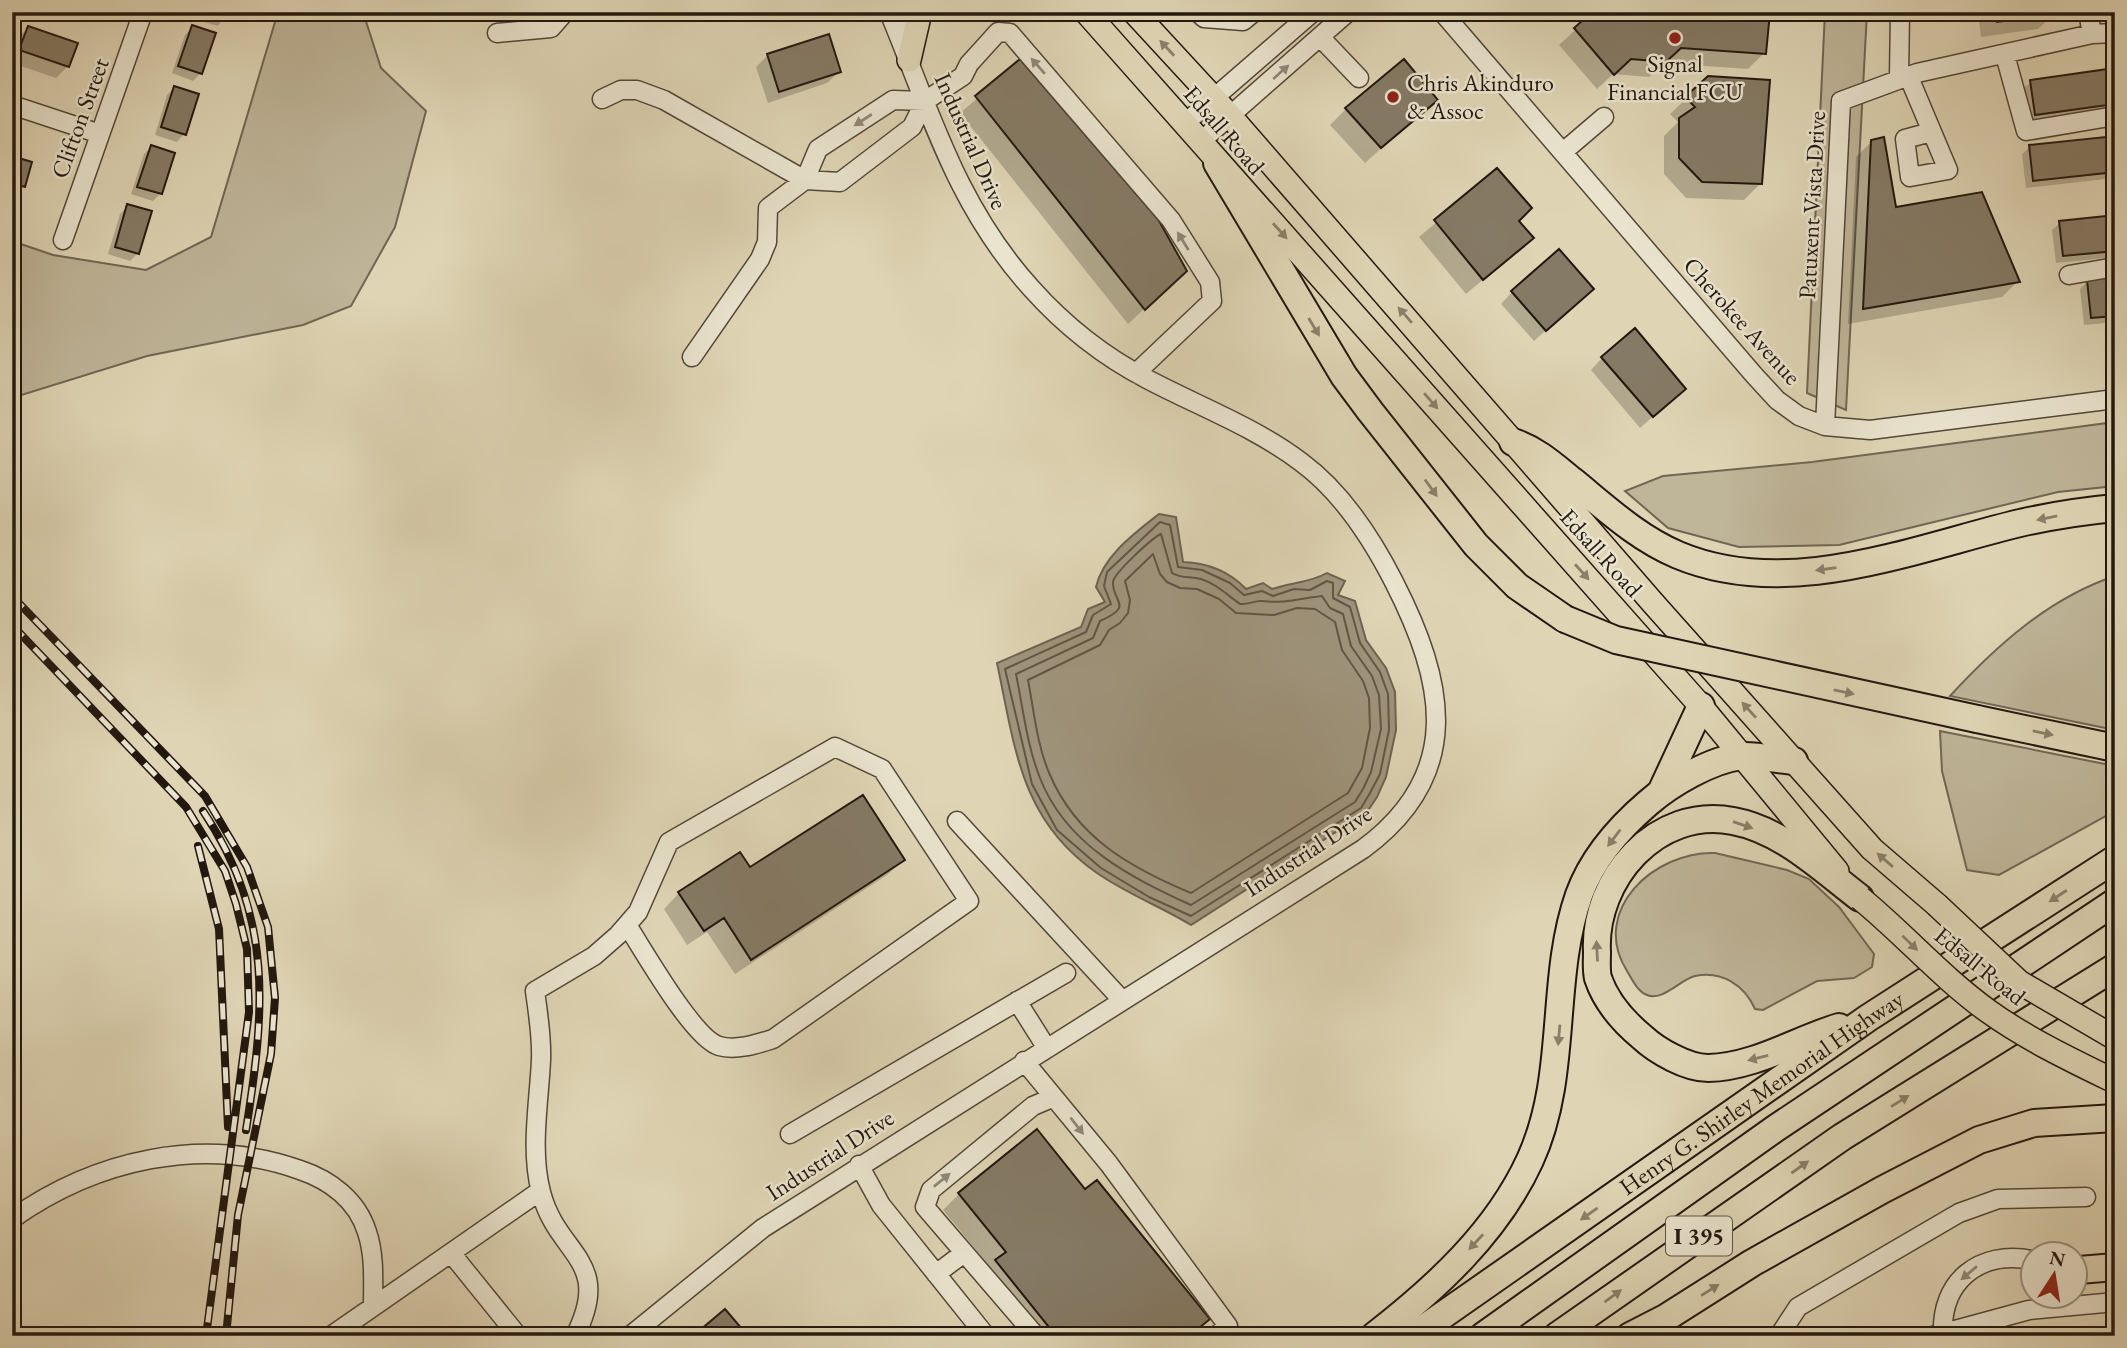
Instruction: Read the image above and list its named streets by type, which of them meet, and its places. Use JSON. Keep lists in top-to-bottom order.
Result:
{
  "streets": {
    "highway": ["Henry G. Shirley Memorial Highway", "I 395"],
    "main road": ["Edsall Road"],
    "street": [
      "Clifton Street",
      "Industrial Drive",
      "Patuxent Vista Drive",
      "Cherokee Avenue"
    ]
  },
  "crossings": [
    ["Patuxent Vista Drive", "Cherokee Avenue"]
  ],
  "places": ["Signal Financial FCU", "Chris Akinduro & Assoc"],
  "north": "top"
}
